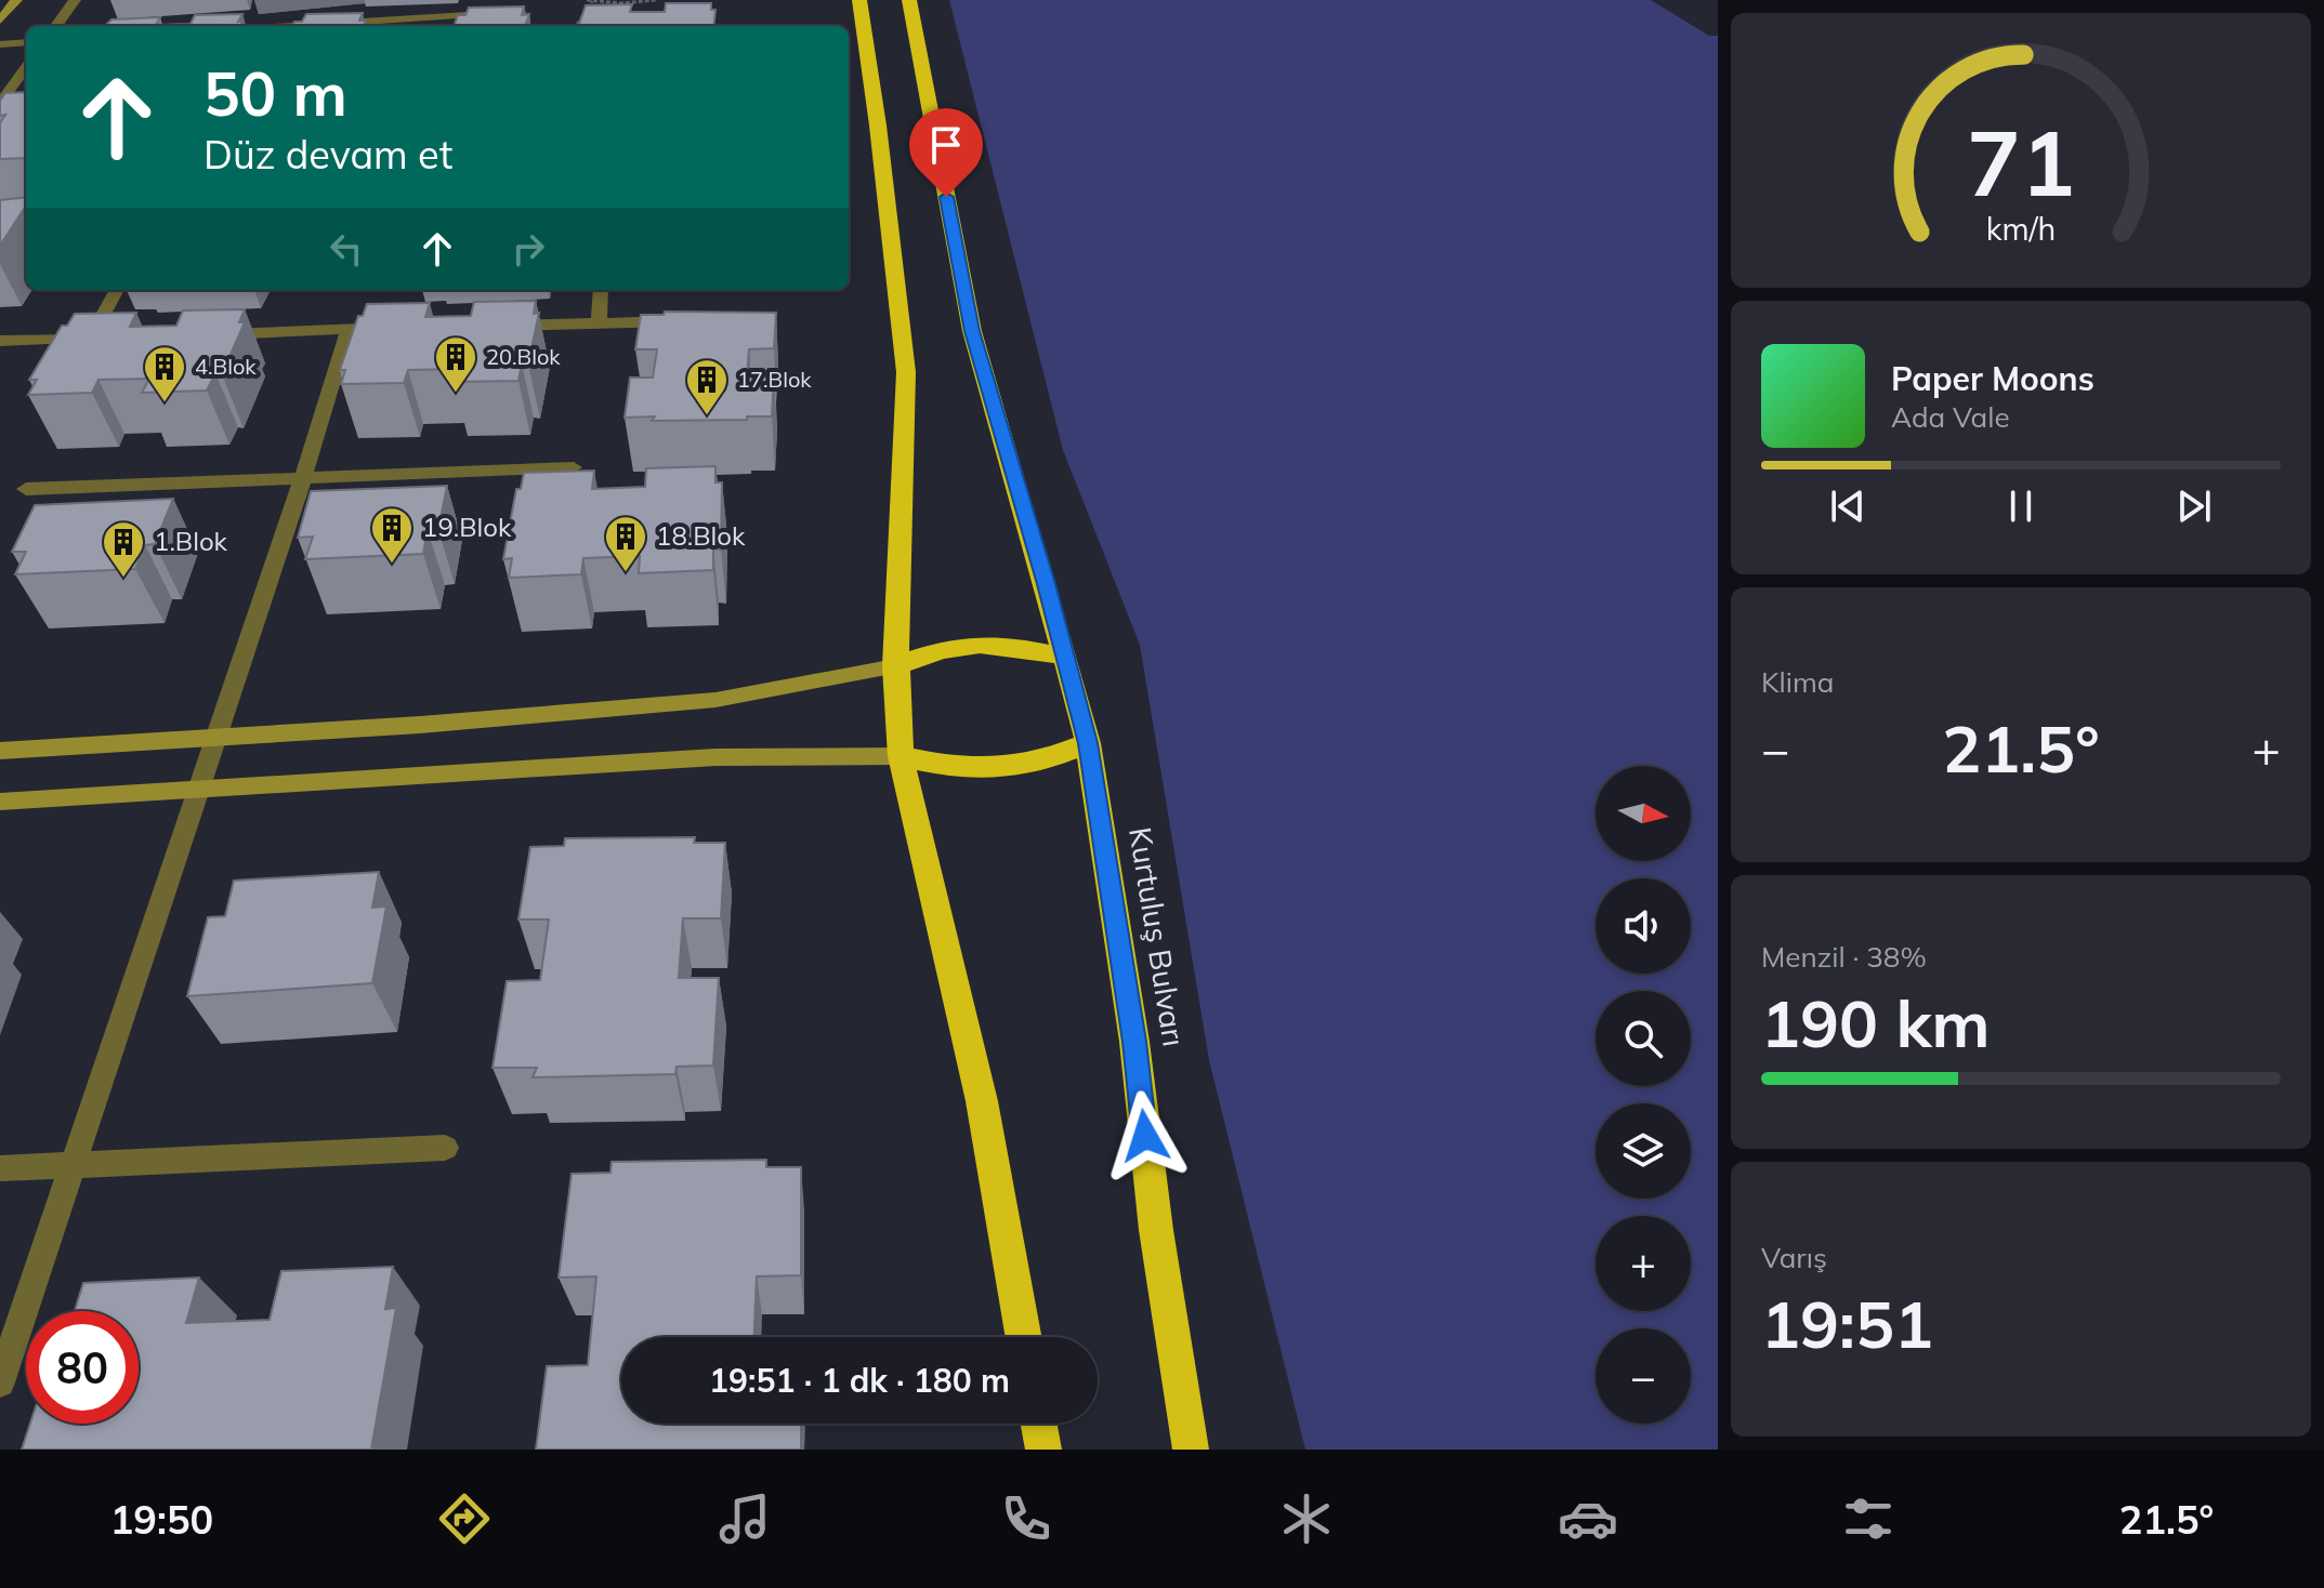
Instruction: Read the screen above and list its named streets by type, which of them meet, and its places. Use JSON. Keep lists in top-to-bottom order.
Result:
{
  "streets": {
    "highway": ["Kurtuluş Bulvarı"]
  },
  "places": {
    "building": [
      "20.Blok",
      "4.Blok",
      "17.Blok",
      "19.Blok",
      "18.Blok",
      "1.Blok"
    ]
  },
  "north": "right",
  "page": {
    "turn": ["50 m", "Düz devam et"],
    "song": ["Paper Moons", "Ada Vale"],
    "tile": [
      "Klima",
      ["Menzil · 38%", "190 km"],
      ["Varış", "19:51"]
    ],
    "heat": ["−", "21.5°", "+"],
    "map_buttons": ["+", "−"],
    "limit": "80",
    "trip": "19:51 · 1 dk · 180 m",
    "tabs": ["19:50", "21.5°"],
    "gauge": ["71", "km/h"]
  }
}
